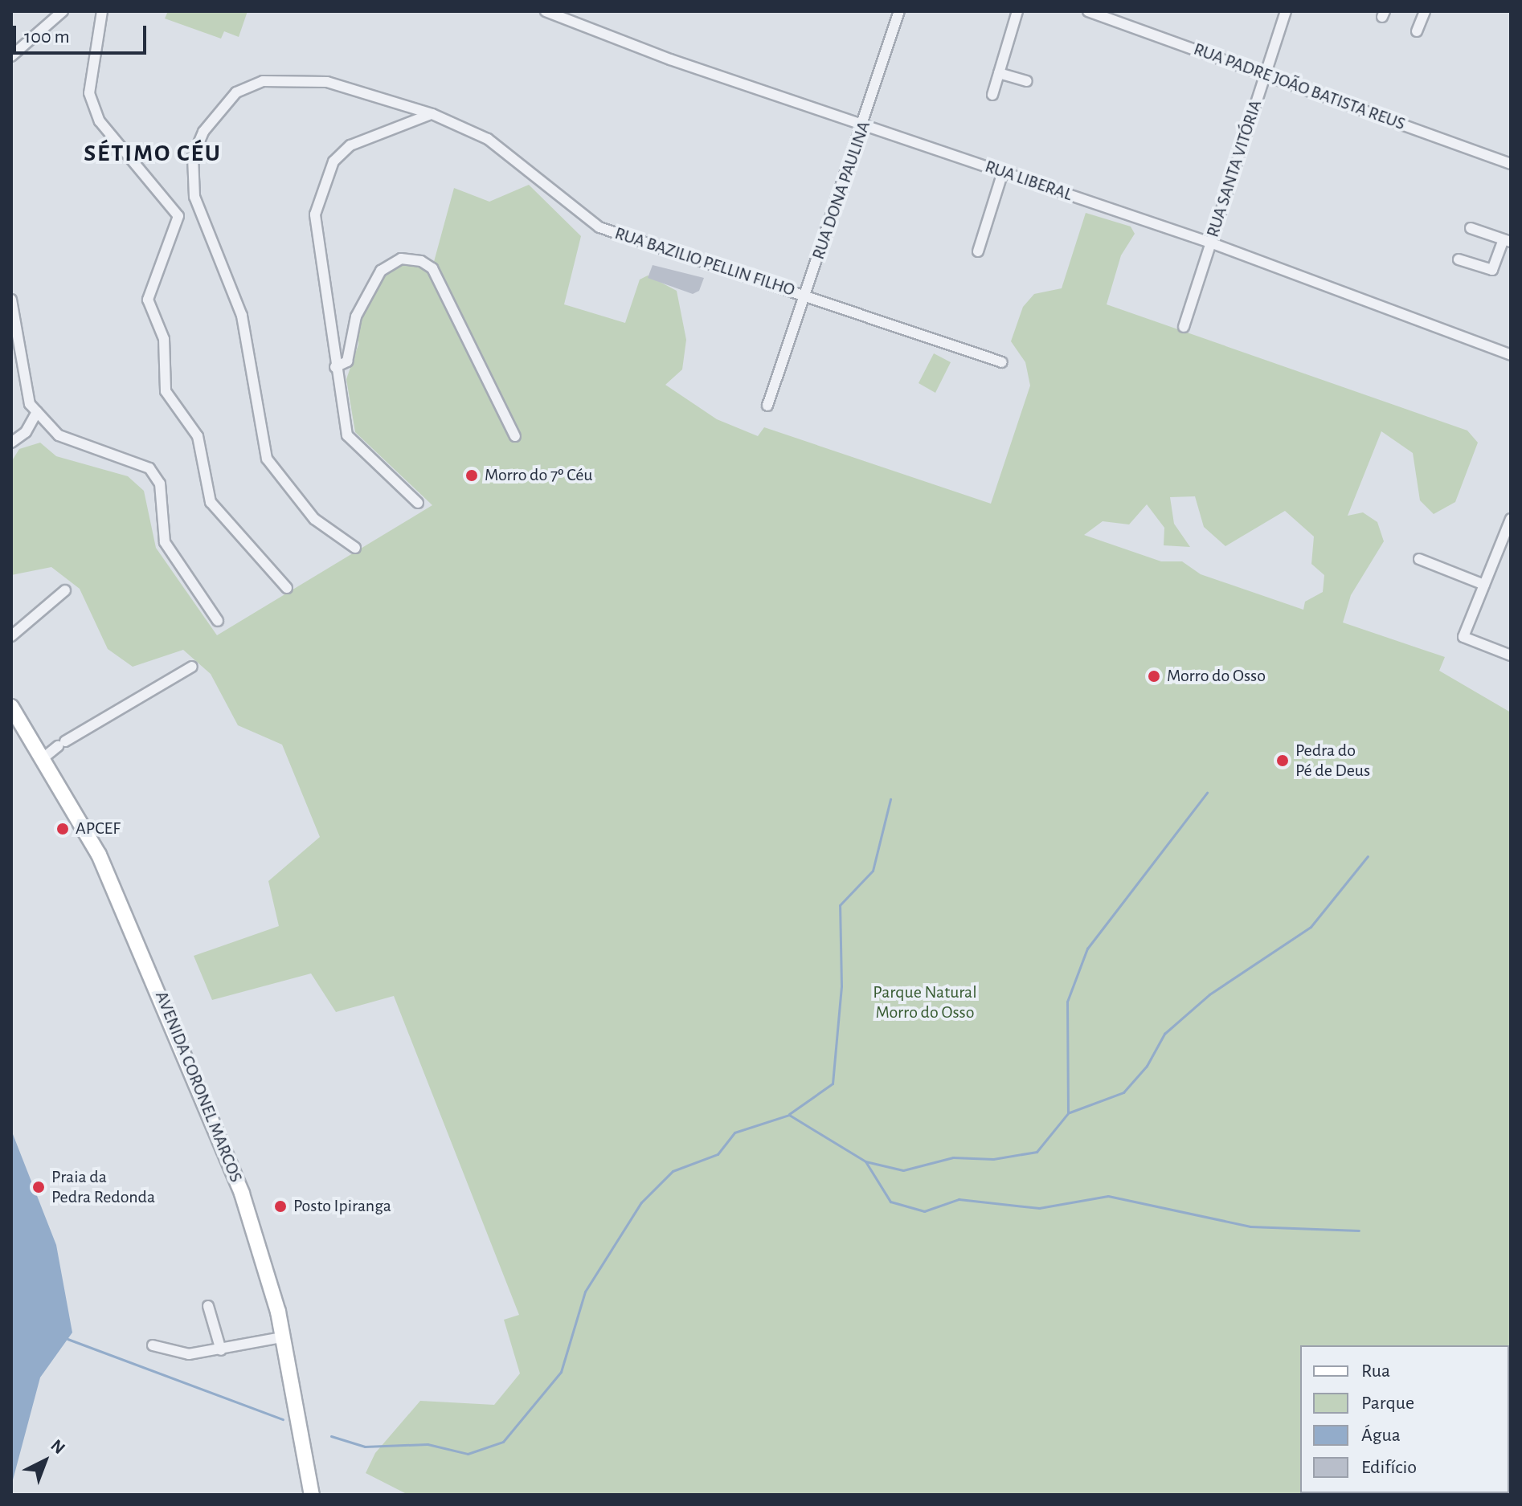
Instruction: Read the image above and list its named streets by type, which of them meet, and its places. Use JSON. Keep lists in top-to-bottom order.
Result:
{
  "streets": {
    "main road": ["AVENIDA CORONEL MARCOS"],
    "street": [
      "RUA PADRE JOÃO BATISTA REUS",
      "RUA SANTA VITÓRIA",
      "RUA LIBERAL",
      "RUA DONA PAULINA",
      "RUA BAZILIO PELLIN FILHO"
    ]
  },
  "crossings": [
    ["RUA PADRE JOÃO BATISTA REUS", "RUA SANTA VITÓRIA"],
    ["RUA SANTA VITÓRIA", "RUA LIBERAL"],
    ["RUA LIBERAL", "RUA DONA PAULINA"],
    ["RUA DONA PAULINA", "RUA BAZILIO PELLIN FILHO"]
  ],
  "districts": ["SÉTIMO CÉU"],
  "parks": ["Parque Natural Morro do Osso"],
  "places": [
    "Morro do 7º Céu",
    "Morro do Osso",
    "Pedra do Pé de Deus",
    "APCEF",
    "Praia da Pedra Redonda",
    "Posto Ipiranga"
  ],
  "legend": [
    "Rua",
    "Parque",
    "Água",
    "Edifício"
  ],
  "scale_bar": "100 m",
  "north": "top right"
}
